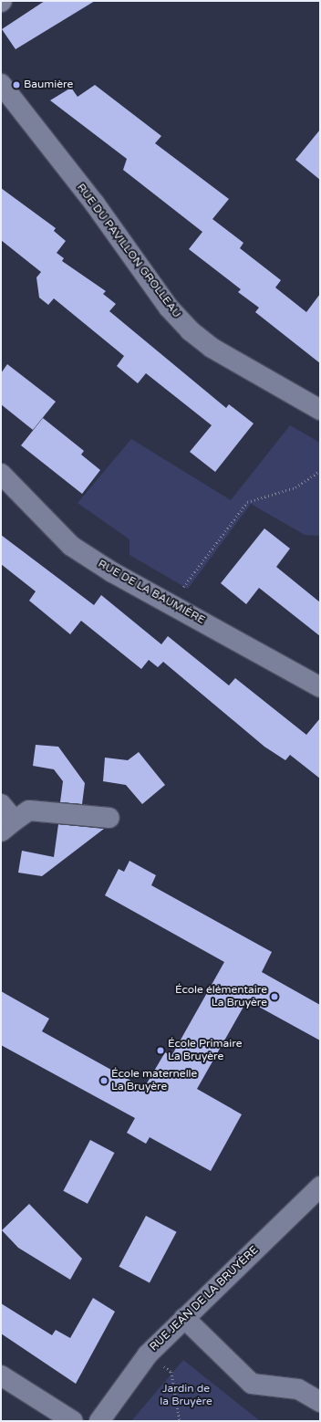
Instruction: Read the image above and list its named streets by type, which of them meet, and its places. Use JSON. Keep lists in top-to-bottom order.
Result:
{
  "streets": {
    "street": ["RUE DU PAVILLON GROLLEAU", "RUE DE LA BAUMIÈRE", "RUE JEAN DE LA BRUYÈRE"]
  },
  "parks": ["Jardin de la Bruyère"],
  "places": [
    "Baumière",
    "École élémentaire La Bruyère",
    "École Primaire La Bruyère",
    "École maternelle La Bruyère"
  ]
}
